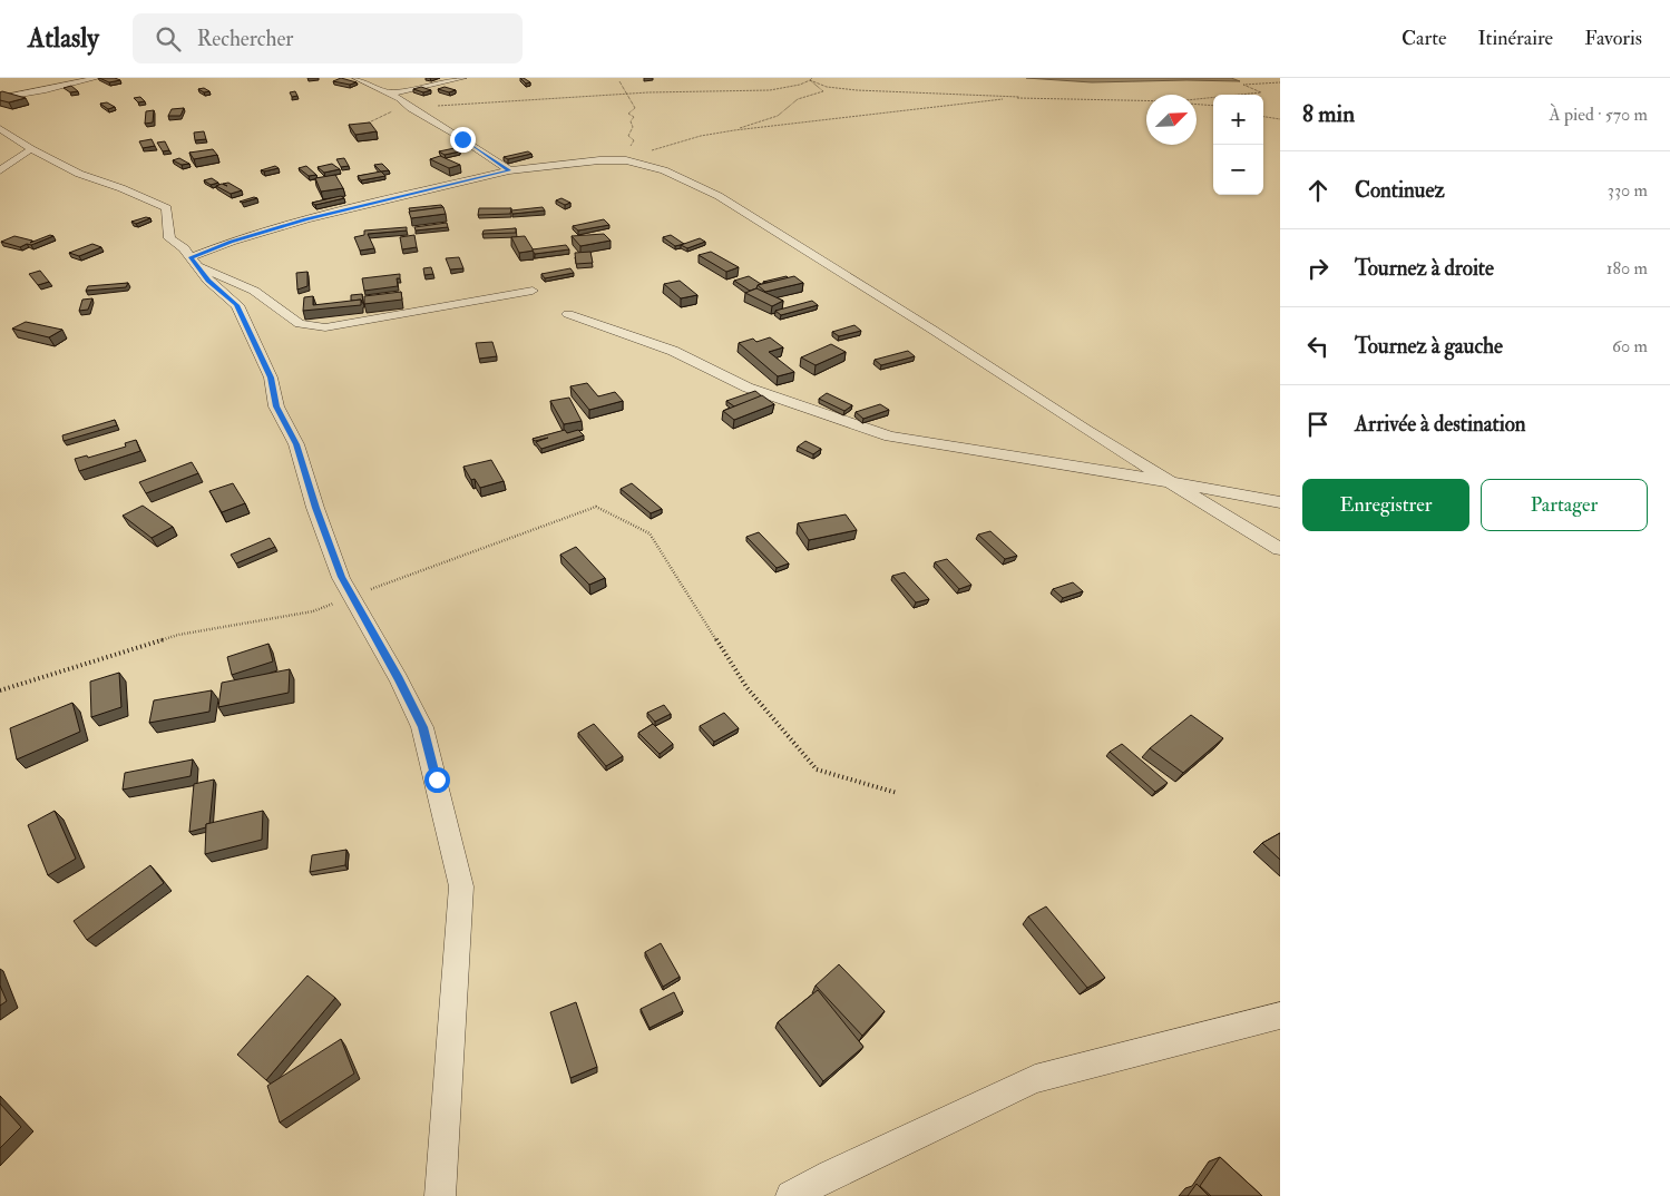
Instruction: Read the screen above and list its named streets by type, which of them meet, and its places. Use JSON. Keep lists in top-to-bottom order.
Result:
{
  "north": "top right",
  "page": {
    "header": "Atlasly",
    "search": "Rechercher",
    "nav": ["Carte", "Itinéraire", "Favoris"],
    "heading": ["8 min", "À pied · 570 m"],
    "map_buttons": ["+", "−"],
    "list": [
      ["Continuez", "330 m"],
      ["Tournez à droite", "180 m"],
      ["Tournez à gauche", "60 m"],
      "Arrivée à destination"
    ],
    "buttons": ["Enregistrer", "Partager"]
  }
}
